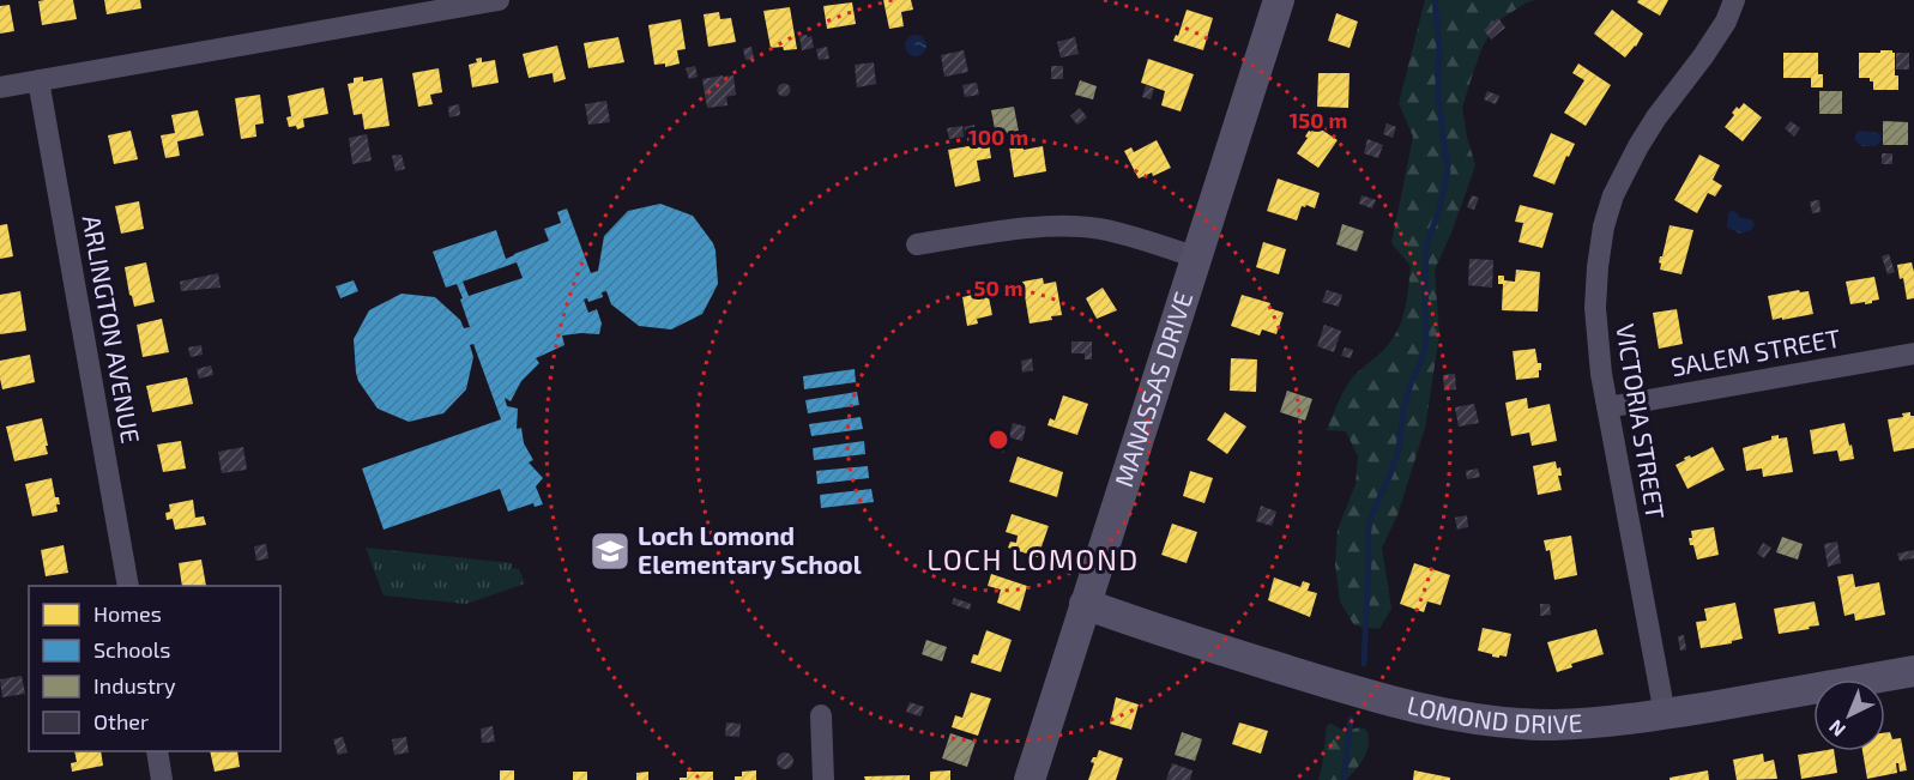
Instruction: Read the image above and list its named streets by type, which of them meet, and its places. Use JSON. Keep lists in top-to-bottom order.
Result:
{
  "streets": {
    "main road": ["MANASSAS DRIVE", "LOMOND DRIVE"],
    "street": ["ARLINGTON AVENUE", "SALEM STREET", "VICTORIA STREET"]
  },
  "crossings": [
    ["SALEM STREET", "VICTORIA STREET"],
    ["MANASSAS DRIVE", "LOMOND DRIVE"],
    ["VICTORIA STREET", "LOMOND DRIVE"]
  ],
  "districts": ["LOCH LOMOND"],
  "places": {
    "school or university": ["Loch Lomond Elementary School"]
  },
  "legend": [
    "Homes",
    "Schools",
    "Industry",
    "Other"
  ],
  "north": "bottom left",
  "rings": ["150 m", "100 m", "50 m"]
}
